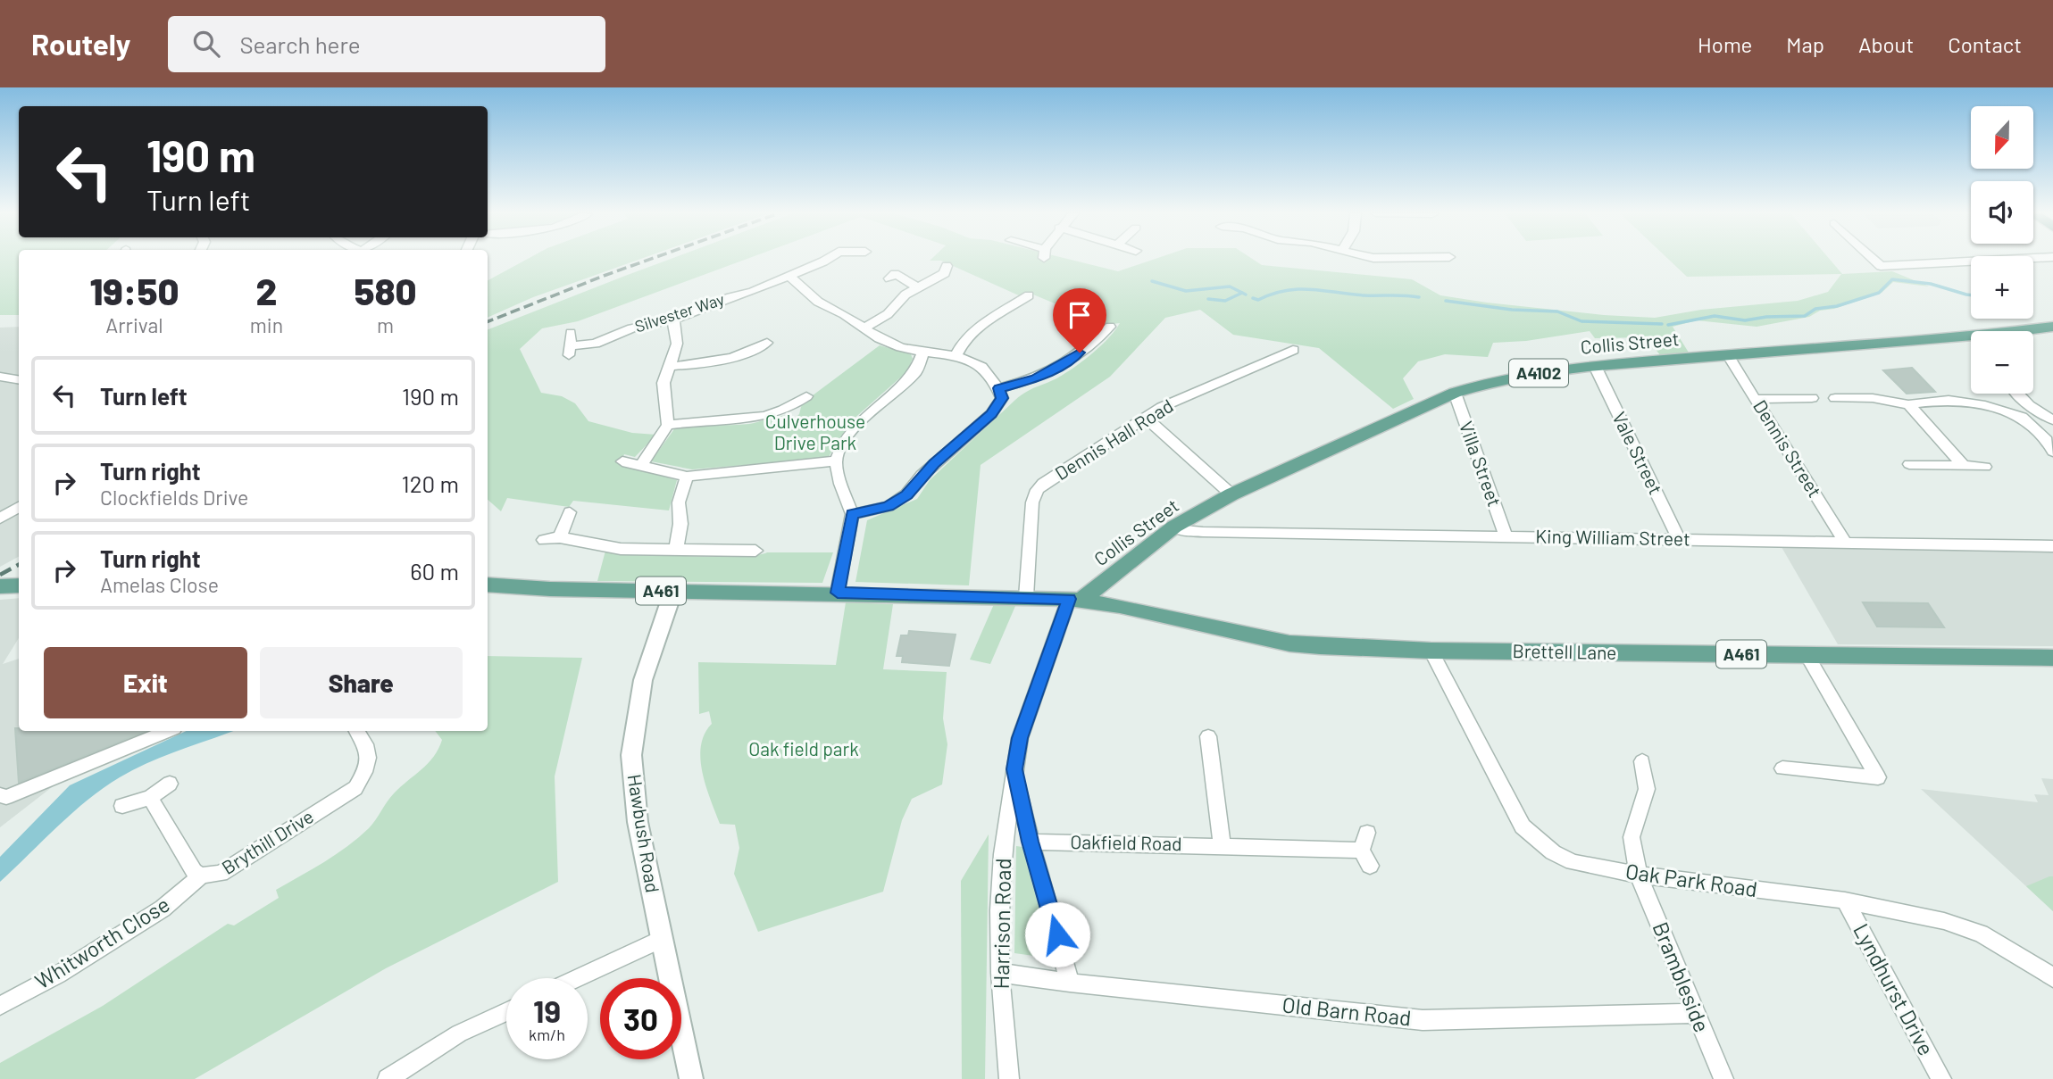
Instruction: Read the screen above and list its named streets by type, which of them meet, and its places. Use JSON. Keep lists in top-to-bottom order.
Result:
{
  "streets": {
    "main road": [
      "Collis Street",
      "A4102",
      "A461",
      "Brettell Lane"
    ],
    "street": [
      "Silvester Way",
      "Dennis Hall Road",
      "Dennis Street",
      "Vale Street",
      "Villa Street",
      "King William Street",
      "Hawbush Road",
      "Brythill Drive",
      "Oakfield Road",
      "Oak Park Road",
      "Harrison Road",
      "Whitworth Close",
      "Brambleside",
      "Lyndhurst Drive",
      "Old Barn Road"
    ]
  },
  "crossings": [
    ["Collis Street", "Dennis Street"],
    ["Collis Street", "Vale Street"],
    ["Collis Street", "Villa Street"],
    ["Collis Street", "King William Street"],
    ["Collis Street", "A461"],
    ["Collis Street", "Brettell Lane"],
    ["Collis Street", "Harrison Road"],
    ["Dennis Hall Road", "A461"],
    ["Dennis Street", "King William Street"],
    ["Vale Street", "King William Street"],
    ["Villa Street", "King William Street"],
    ["A461", "Brettell Lane"],
    ["A461", "Hawbush Road"],
    ["A461", "Harrison Road"],
    ["Brettell Lane", "Oak Park Road"],
    ["Brettell Lane", "Harrison Road"],
    ["Brythill Drive", "Whitworth Close"],
    ["Oakfield Road", "Harrison Road"],
    ["Oak Park Road", "Brambleside"],
    ["Oak Park Road", "Lyndhurst Drive"],
    ["Harrison Road", "Old Barn Road"],
    ["Brambleside", "Old Barn Road"]
  ],
  "parks": ["Culverhouse Drive Park", "Oak field park"],
  "north": "bottom",
  "page": {
    "header": "Routely",
    "search": "Search here",
    "nav": [
      "Home",
      "Map",
      "About",
      "Contact"
    ],
    "map_buttons": ["+", "−"],
    "turn": ["190 m", "Turn left"],
    "eta": [
      "19:50",
      "Arrival",
      "2",
      "min",
      "580",
      "m"
    ],
    "list": [
      {
        "name": "Turn left",
        "value": "190 m"
      },
      {
        "name": "Turn right",
        "note": "Clockfields Drive",
        "value": "120 m"
      },
      {
        "name": "Turn right",
        "note": "Amelas Close",
        "value": "60 m"
      }
    ],
    "buttons": ["Exit", "Share"],
    "speed": "19 km/h",
    "limit": "30"
  }
}
